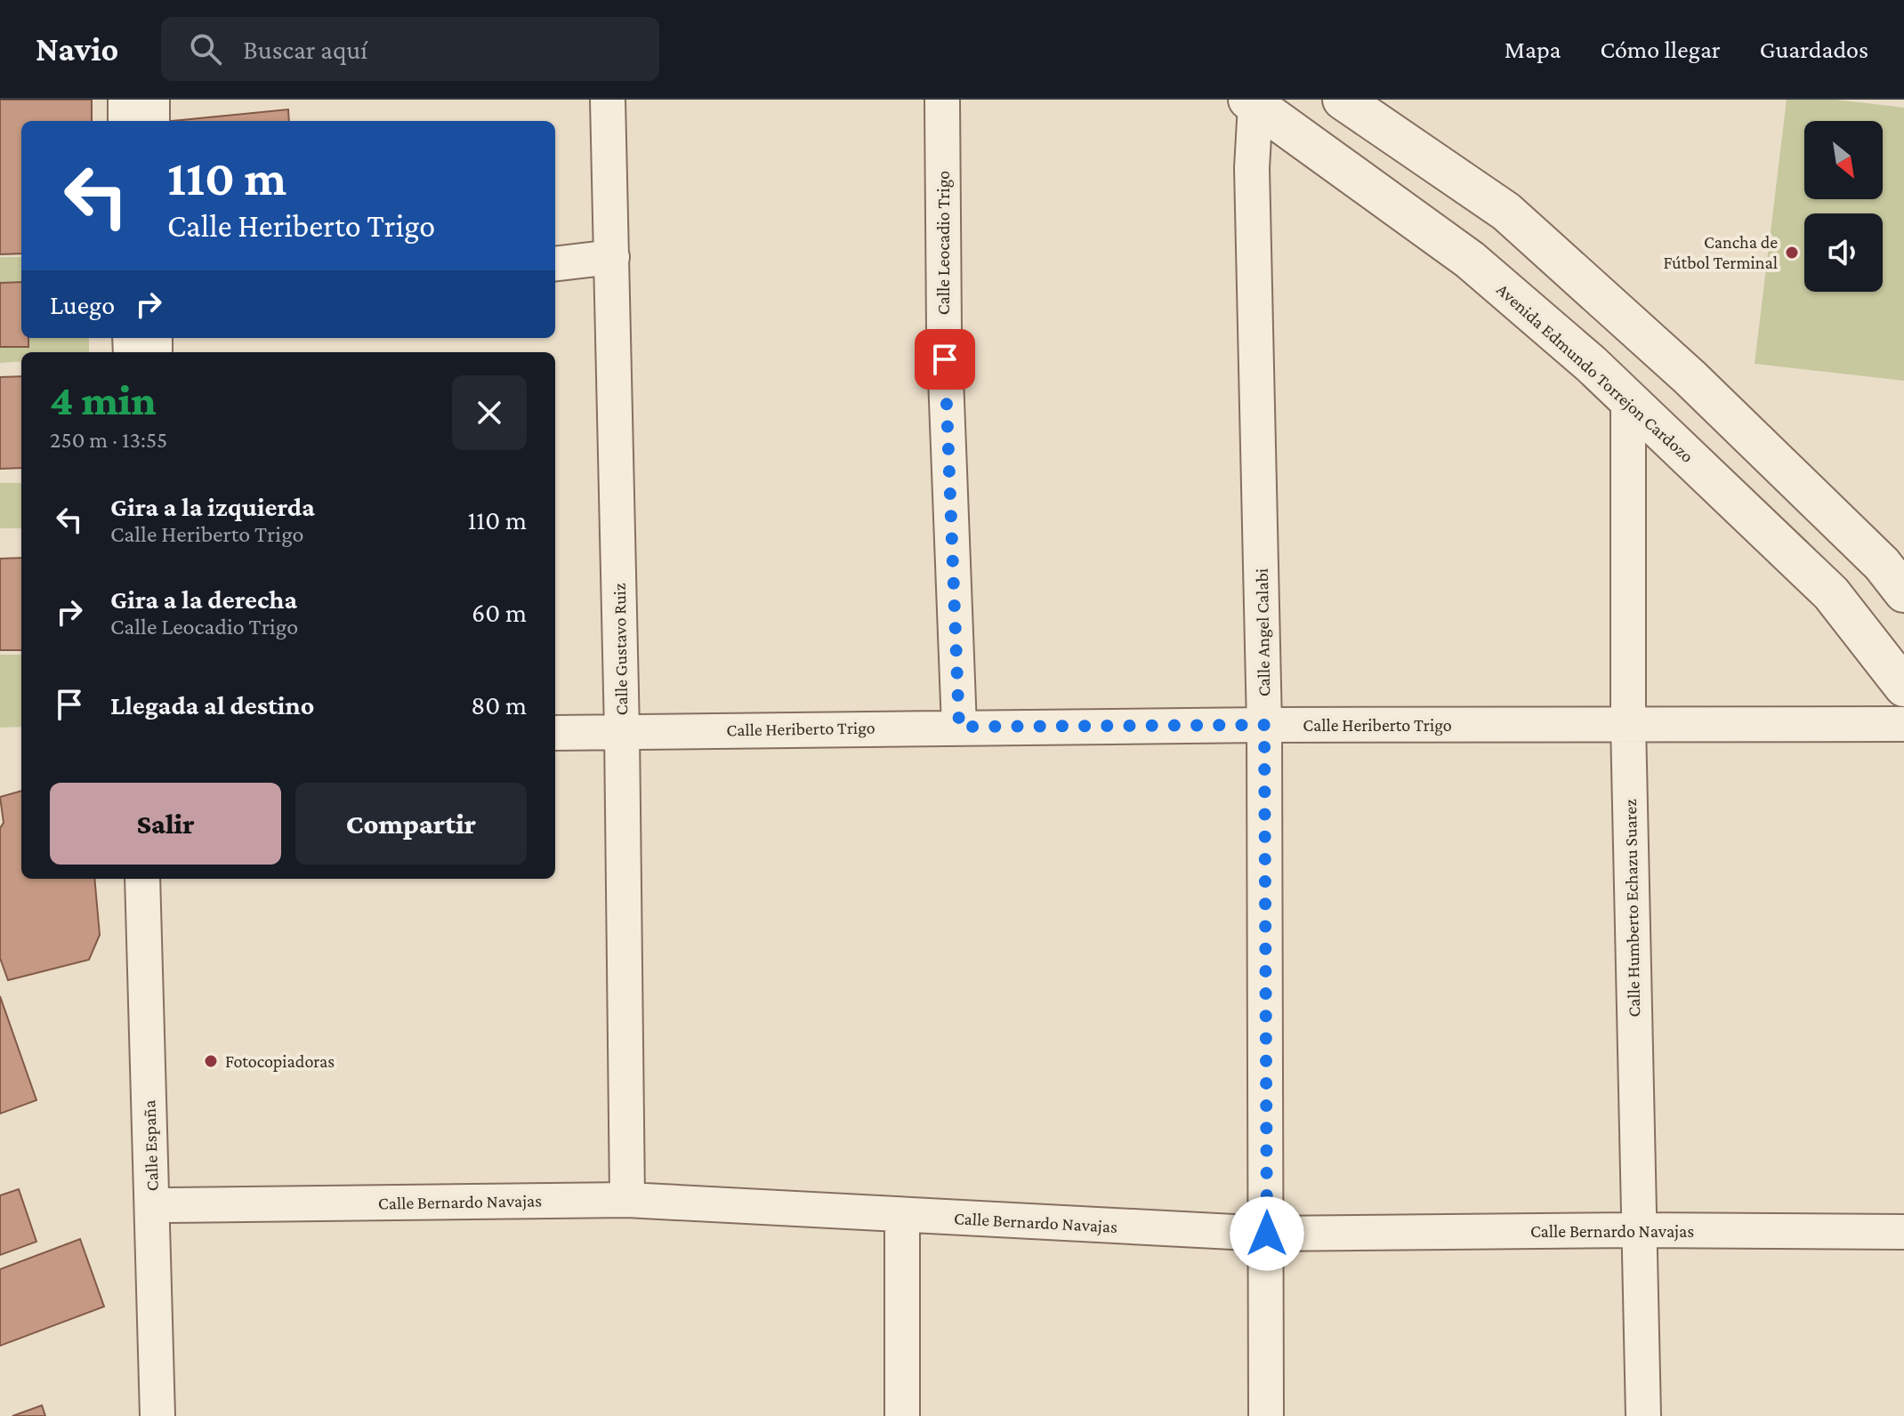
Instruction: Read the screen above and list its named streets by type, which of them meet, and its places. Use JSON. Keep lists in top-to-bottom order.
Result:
{
  "streets": {
    "street": [
      "Calle Leocadio Trigo",
      "Avenida Edmundo Torrejon Cardozo",
      "Calle Angel Calabi",
      "Calle Gustavo Ruiz",
      "Calle Heriberto Trigo",
      "Calle Humberto Echazu Suarez",
      "Calle España",
      "Calle Bernardo Navajas"
    ]
  },
  "crossings": [
    ["Calle Leocadio Trigo", "Calle Heriberto Trigo"],
    ["Avenida Edmundo Torrejon Cardozo", "Calle Angel Calabi"],
    ["Avenida Edmundo Torrejon Cardozo", "Calle Humberto Echazu Suarez"],
    ["Calle Angel Calabi", "Calle Heriberto Trigo"],
    ["Calle Angel Calabi", "Calle Bernardo Navajas"],
    ["Calle Gustavo Ruiz", "Calle Heriberto Trigo"],
    ["Calle Gustavo Ruiz", "Calle Bernardo Navajas"],
    ["Calle Heriberto Trigo", "Calle Humberto Echazu Suarez"],
    ["Calle Humberto Echazu Suarez", "Calle Bernardo Navajas"],
    ["Calle España", "Calle Bernardo Navajas"]
  ],
  "places": ["Cancha de Fútbol Terminal", "Fotocopiadoras"],
  "north": "bottom right",
  "page": {
    "header": "Navio",
    "search": "Buscar aquí",
    "nav": ["Mapa", "Cómo llegar", "Guardados"],
    "turn": ["110 m", "Calle Heriberto Trigo"],
    "then": "Luego",
    "heading": ["4 min", "250 m · 13:55"],
    "list": [
      {
        "name": "Gira a la izquierda",
        "note": "Calle Heriberto Trigo",
        "value": "110 m"
      },
      {
        "name": "Gira a la derecha",
        "note": "Calle Leocadio Trigo",
        "value": "60 m"
      },
      {
        "name": "Llegada al destino",
        "value": "80 m"
      }
    ],
    "buttons": ["Salir", "Compartir"]
  }
}
